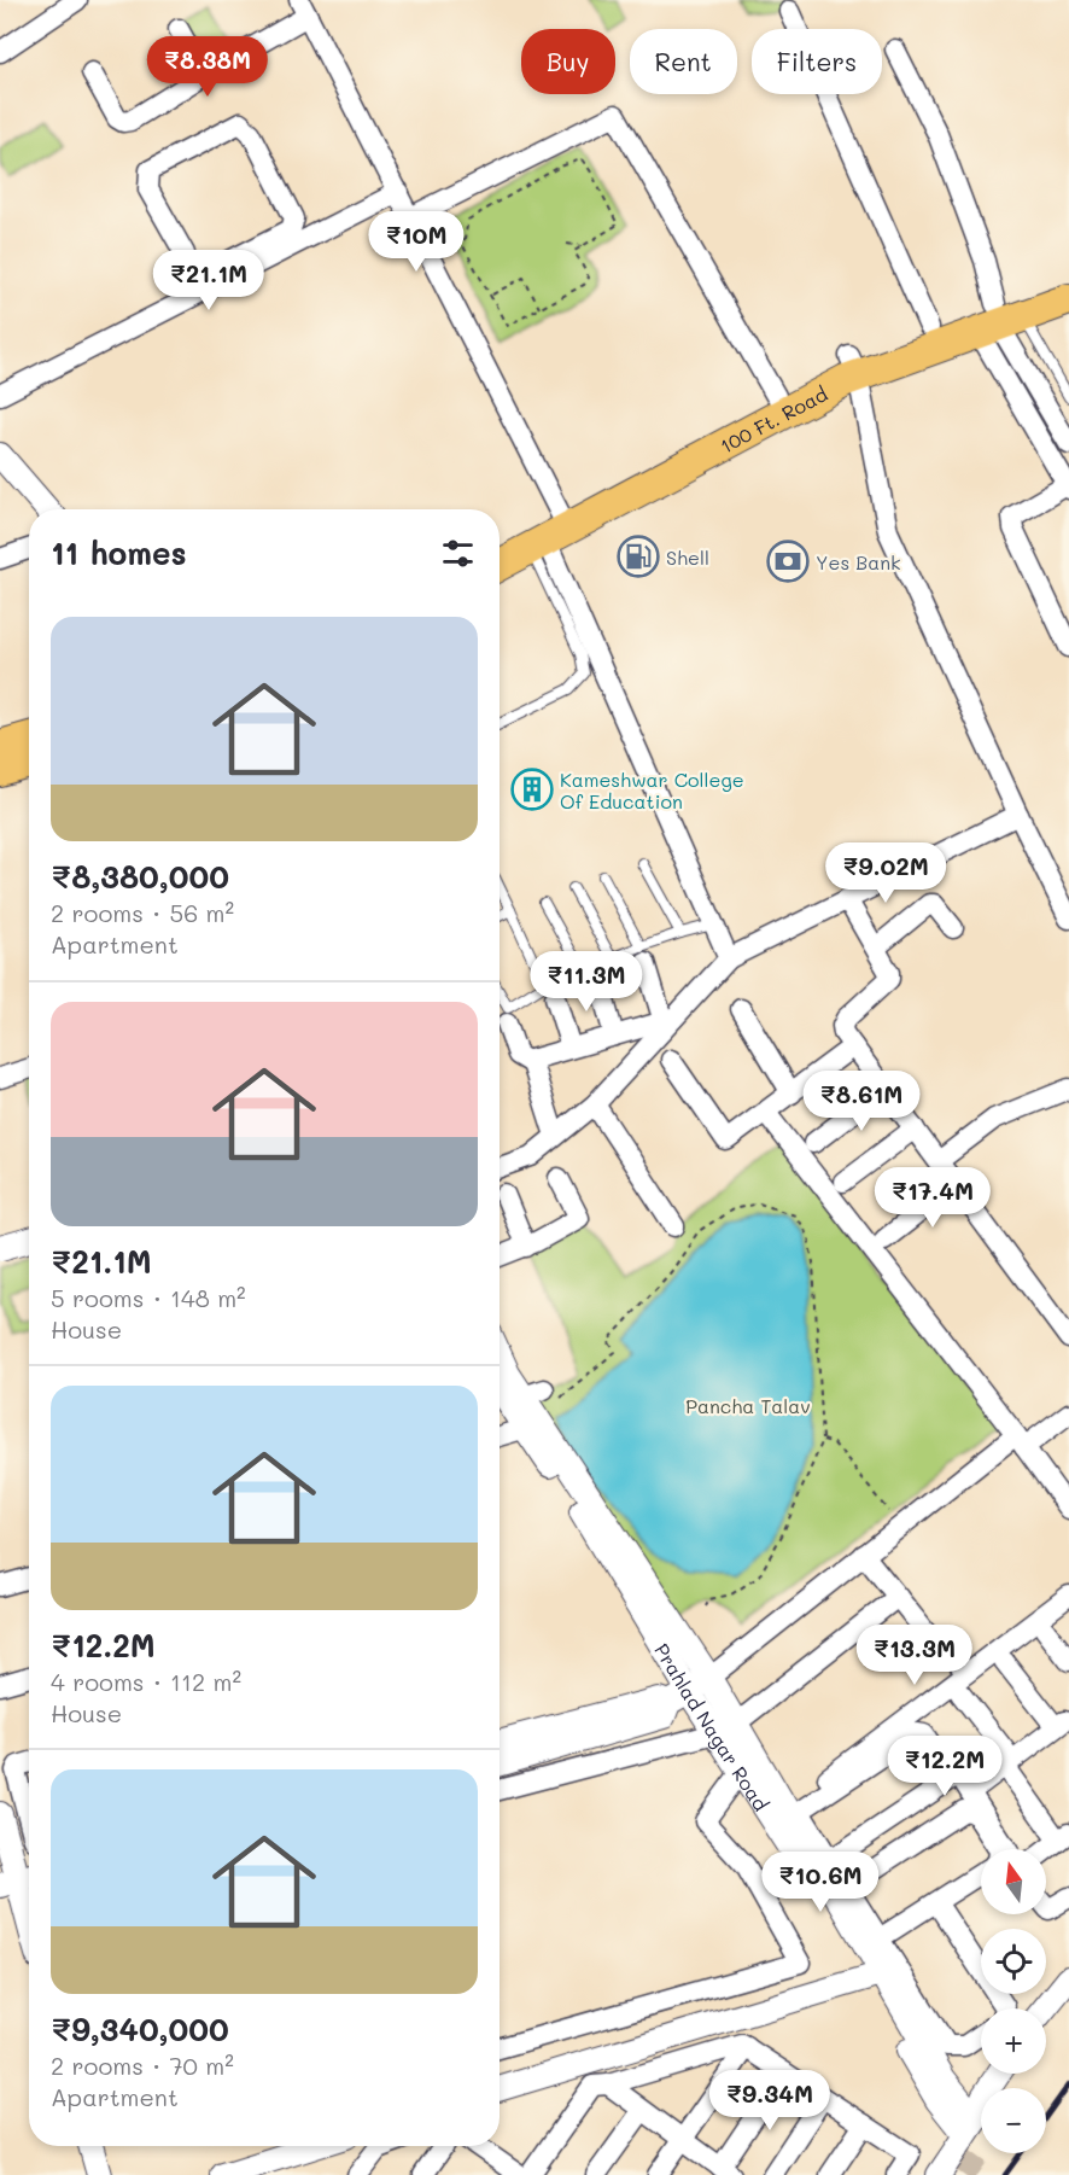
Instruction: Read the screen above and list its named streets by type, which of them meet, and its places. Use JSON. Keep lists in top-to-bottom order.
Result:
{
  "streets": {
    "main road": ["100 Ft. Road"],
    "street": ["Prahlad Nagar Road"]
  },
  "parks": ["Pancha Talav"],
  "places": {
    "fuel station": ["Shell"],
    "bank": ["Yes Bank"],
    "building": ["Kameshwar College Of Education"]
  },
  "north": "top",
  "page": {
    "chip": ["Buy", "Rent", "Filters"],
    "price": [
      "₹8.38M",
      "₹10M",
      "₹21.1M",
      "₹9.02M",
      "₹11.3M",
      "₹8.61M",
      "₹17.4M",
      "₹13.3M",
      "₹12.2M",
      "₹10.6M",
      "₹9.34M"
    ],
    "heading": "11 homes",
    "list": [
      {
        "name": "₹8,380,000",
        "note": "2 rooms · 56 m² · Apartment"
      },
      {
        "name": "₹21.1M",
        "note": "5 rooms · 148 m² · House"
      },
      {
        "name": "₹12.2M",
        "note": "4 rooms · 112 m² · House"
      },
      {
        "name": "₹9,340,000",
        "note": "2 rooms · 70 m² · Apartment"
      }
    ],
    "map_buttons": ["+", "−"]
  }
}
